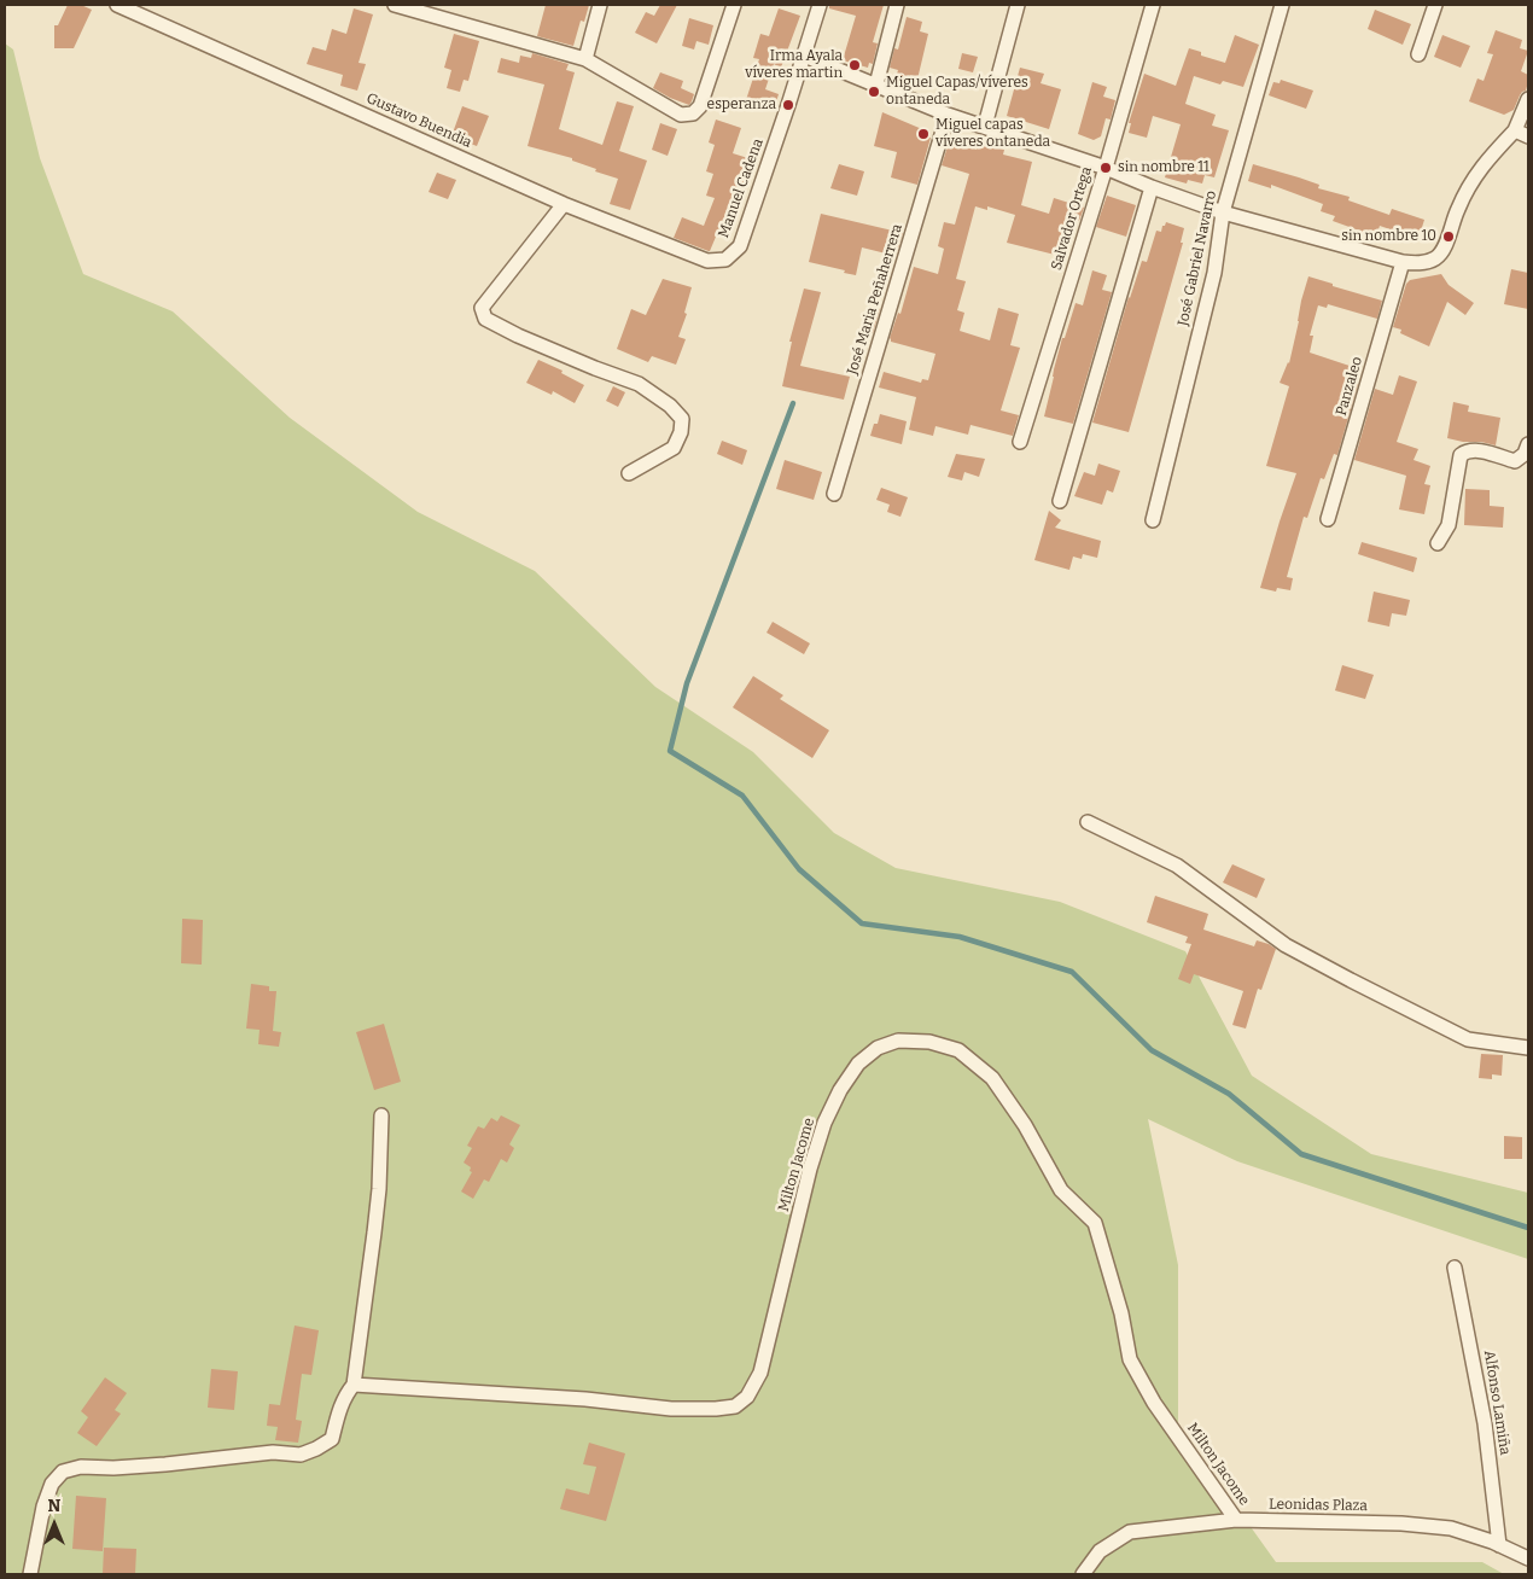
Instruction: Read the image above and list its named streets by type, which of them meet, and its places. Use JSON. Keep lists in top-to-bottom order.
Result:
{
  "streets": {
    "street": [
      "Gustavo Buendia",
      "Manuel Cadena",
      "Salvador Ortega",
      "José Gabriel Navarro",
      "José Maria Peñaherrera",
      "Panzaleo",
      "Milton Jacome",
      "Alfonso Lamiña",
      "Leonidas Plaza"
    ]
  },
  "crossings": [
    ["Gustavo Buendia", "Manuel Cadena"],
    ["Milton Jacome", "Leonidas Plaza"],
    ["Alfonso Lamiña", "Leonidas Plaza"]
  ],
  "places": [
    "Irma Ayala víveres martin",
    "Miguel Capas/víveres ontaneda",
    "esperanza",
    "Miguel capas víveres ontaneda",
    "sin nombre 11",
    "sin nombre 10"
  ],
  "north": "top"
}
